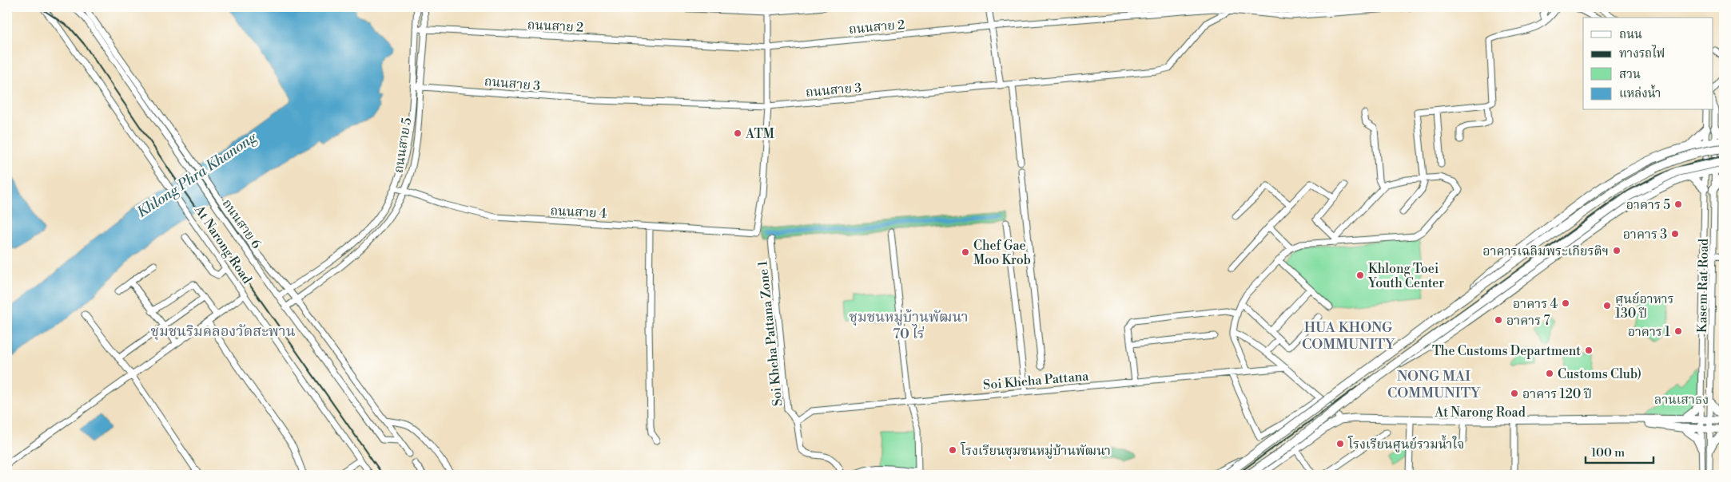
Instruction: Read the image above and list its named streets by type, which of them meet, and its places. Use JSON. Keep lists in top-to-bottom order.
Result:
{
  "streets": {
    "main road": ["At Narong Road"],
    "street": [
      "ถนนสาย 2",
      "ถนนสาย 3",
      "ถนนสาย 5",
      "ถนนสาย 4",
      "ถนนสาย 6",
      "Kasem Rat Road",
      "Soi Kheha Pattana Zone 1",
      "Soi Kheha Pattana"
    ]
  },
  "crossings": [
    ["ถนนสาย 2", "ถนนสาย 3"],
    ["ถนนสาย 2", "ถนนสาย 5"],
    ["ถนนสาย 3", "ถนนสาย 5"],
    ["ถนนสาย 3", "ถนนสาย 4"],
    ["ถนนสาย 5", "ถนนสาย 4"],
    ["ถนนสาย 5", "ถนนสาย 6"],
    ["At Narong Road", "Kasem Rat Road"],
    ["Soi Kheha Pattana Zone 1", "Soi Kheha Pattana"]
  ],
  "districts": [
    "ชุมชนหมู่บ้านพัฒนา 70 ไร่",
    "HUA KHONG COMMUNITY",
    "ชุมชนริมคลองวัดสะพาน",
    "NONG MAI COMMUNITY"
  ],
  "water": ["Khlong Phra Khanong"],
  "parks": ["ลานเสาธง"],
  "places": [
    "ATM",
    "อาคาร 5",
    "อาคาร 3",
    "อาคารเฉลิมพระเกียรติฯ",
    "Chef Gae Moo Krob",
    "Khlong Toei Youth Center",
    "อาคาร 4",
    "ศูนย์อาหาร 130 ปี",
    "อาคาร 7",
    "อาคาร 1",
    "The Customs Department",
    "Customs Club)",
    "อาคาร 120 ปี",
    "โรงเรียนศูนย์รวมน้ำใจ",
    "โรงเรียนชุมชนหมู่บ้านพัฒนา"
  ],
  "legend": [
    "ถนน",
    "ทางรถไฟ",
    "สวน",
    "แหล่งน้ำ"
  ],
  "scale_bar": "100 m"
}
